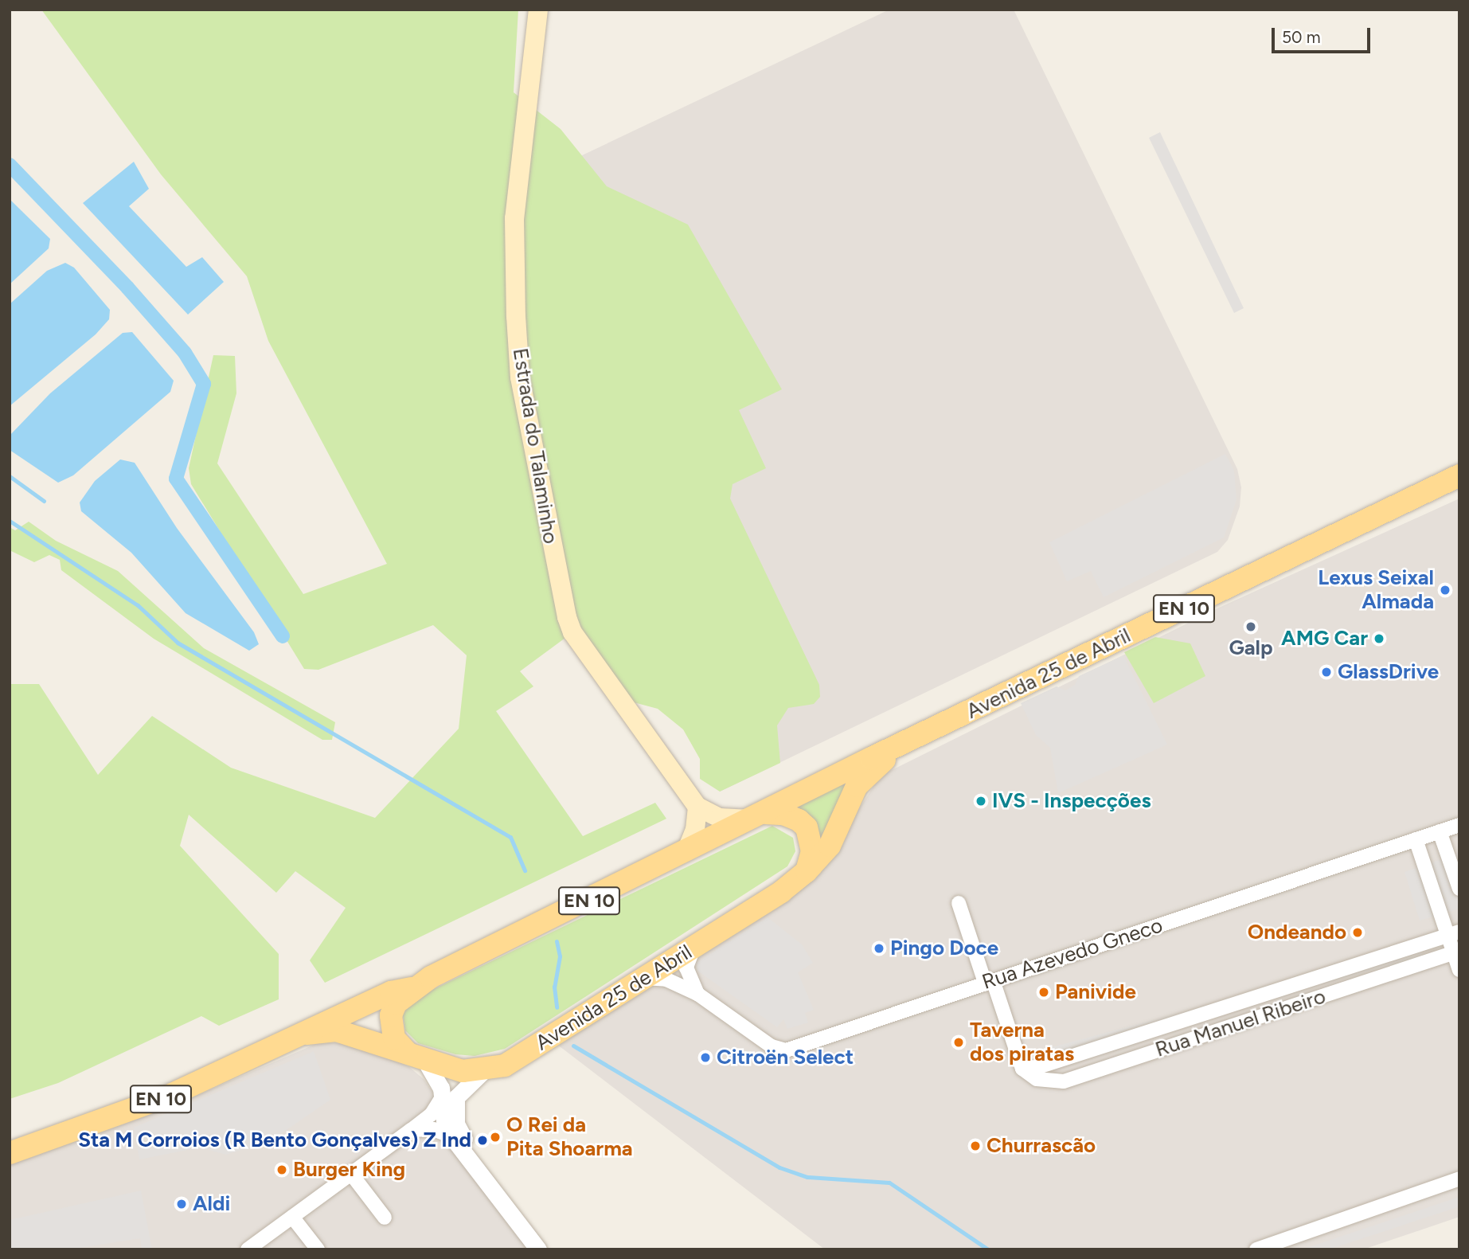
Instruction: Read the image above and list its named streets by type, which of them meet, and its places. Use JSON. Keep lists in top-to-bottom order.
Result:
{
  "streets": {
    "main road": ["Estrada do Talaminho", "EN 10", "Avenida 25 de Abril"],
    "street": ["Rua Azevedo Gneco", "Rua Manuel Ribeiro"]
  },
  "crossings": [
    ["Avenida 25 de Abril", "Rua Azevedo Gneco"]
  ],
  "places": [
    "Lexus Seixal Almada",
    "Galp",
    "AMG Car",
    "GlassDrive",
    "IVS - Inspecções",
    "Ondeando",
    "Pingo Doce",
    "Panivide",
    "Taverna dos piratas",
    "Citroën Select",
    "O Rei da Pita Shoarma",
    "Sta M Corroios (R Bento Gonçalves) Z Ind",
    "Churrascão",
    "Burger King",
    "Aldi"
  ],
  "scale_bar": "50 m"
}
